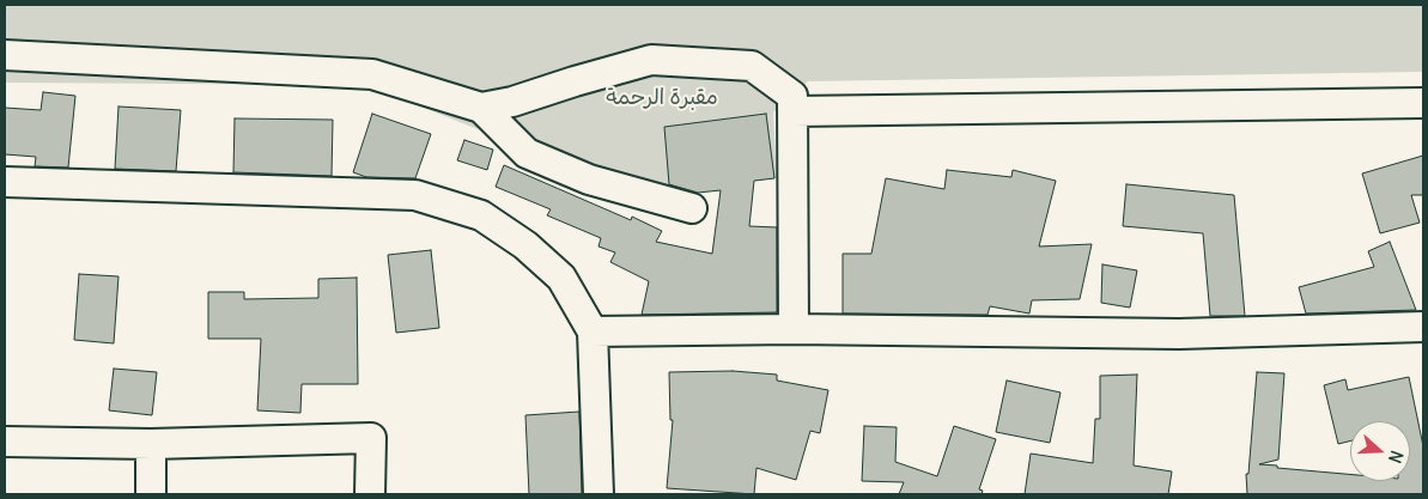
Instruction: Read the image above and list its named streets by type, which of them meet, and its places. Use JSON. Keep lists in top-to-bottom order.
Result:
{
  "parks": ["مقبرة الرحمة"],
  "north": "right"
}
